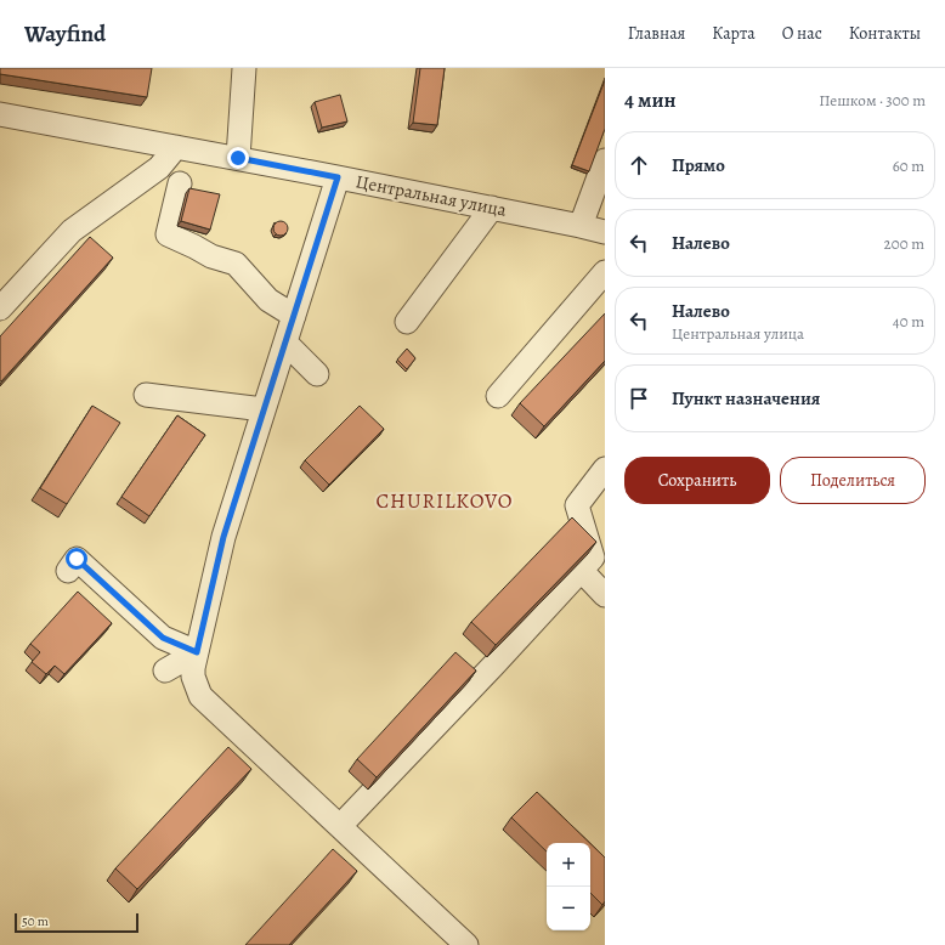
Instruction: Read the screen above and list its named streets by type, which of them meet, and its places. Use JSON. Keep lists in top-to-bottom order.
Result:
{
  "streets": {
    "street": ["Центральная улица"]
  },
  "districts": ["CHURILKOVO"],
  "scale_bar": "50 m",
  "page": {
    "header": "Wayfind",
    "nav": [
      "Главная",
      "Карта",
      "О нас",
      "Контакты"
    ],
    "heading": ["4 мин", "Пешком · 300 m"],
    "list": [
      ["Прямо", "60 m"],
      ["Налево", "200 m"],
      ["Налево", "Центральная улица", "40 m"],
      "Пункт назначения"
    ],
    "buttons": ["Сохранить", "Поделиться"],
    "map_buttons": ["+", "−"],
    "scale": "50 m"
  }
}
